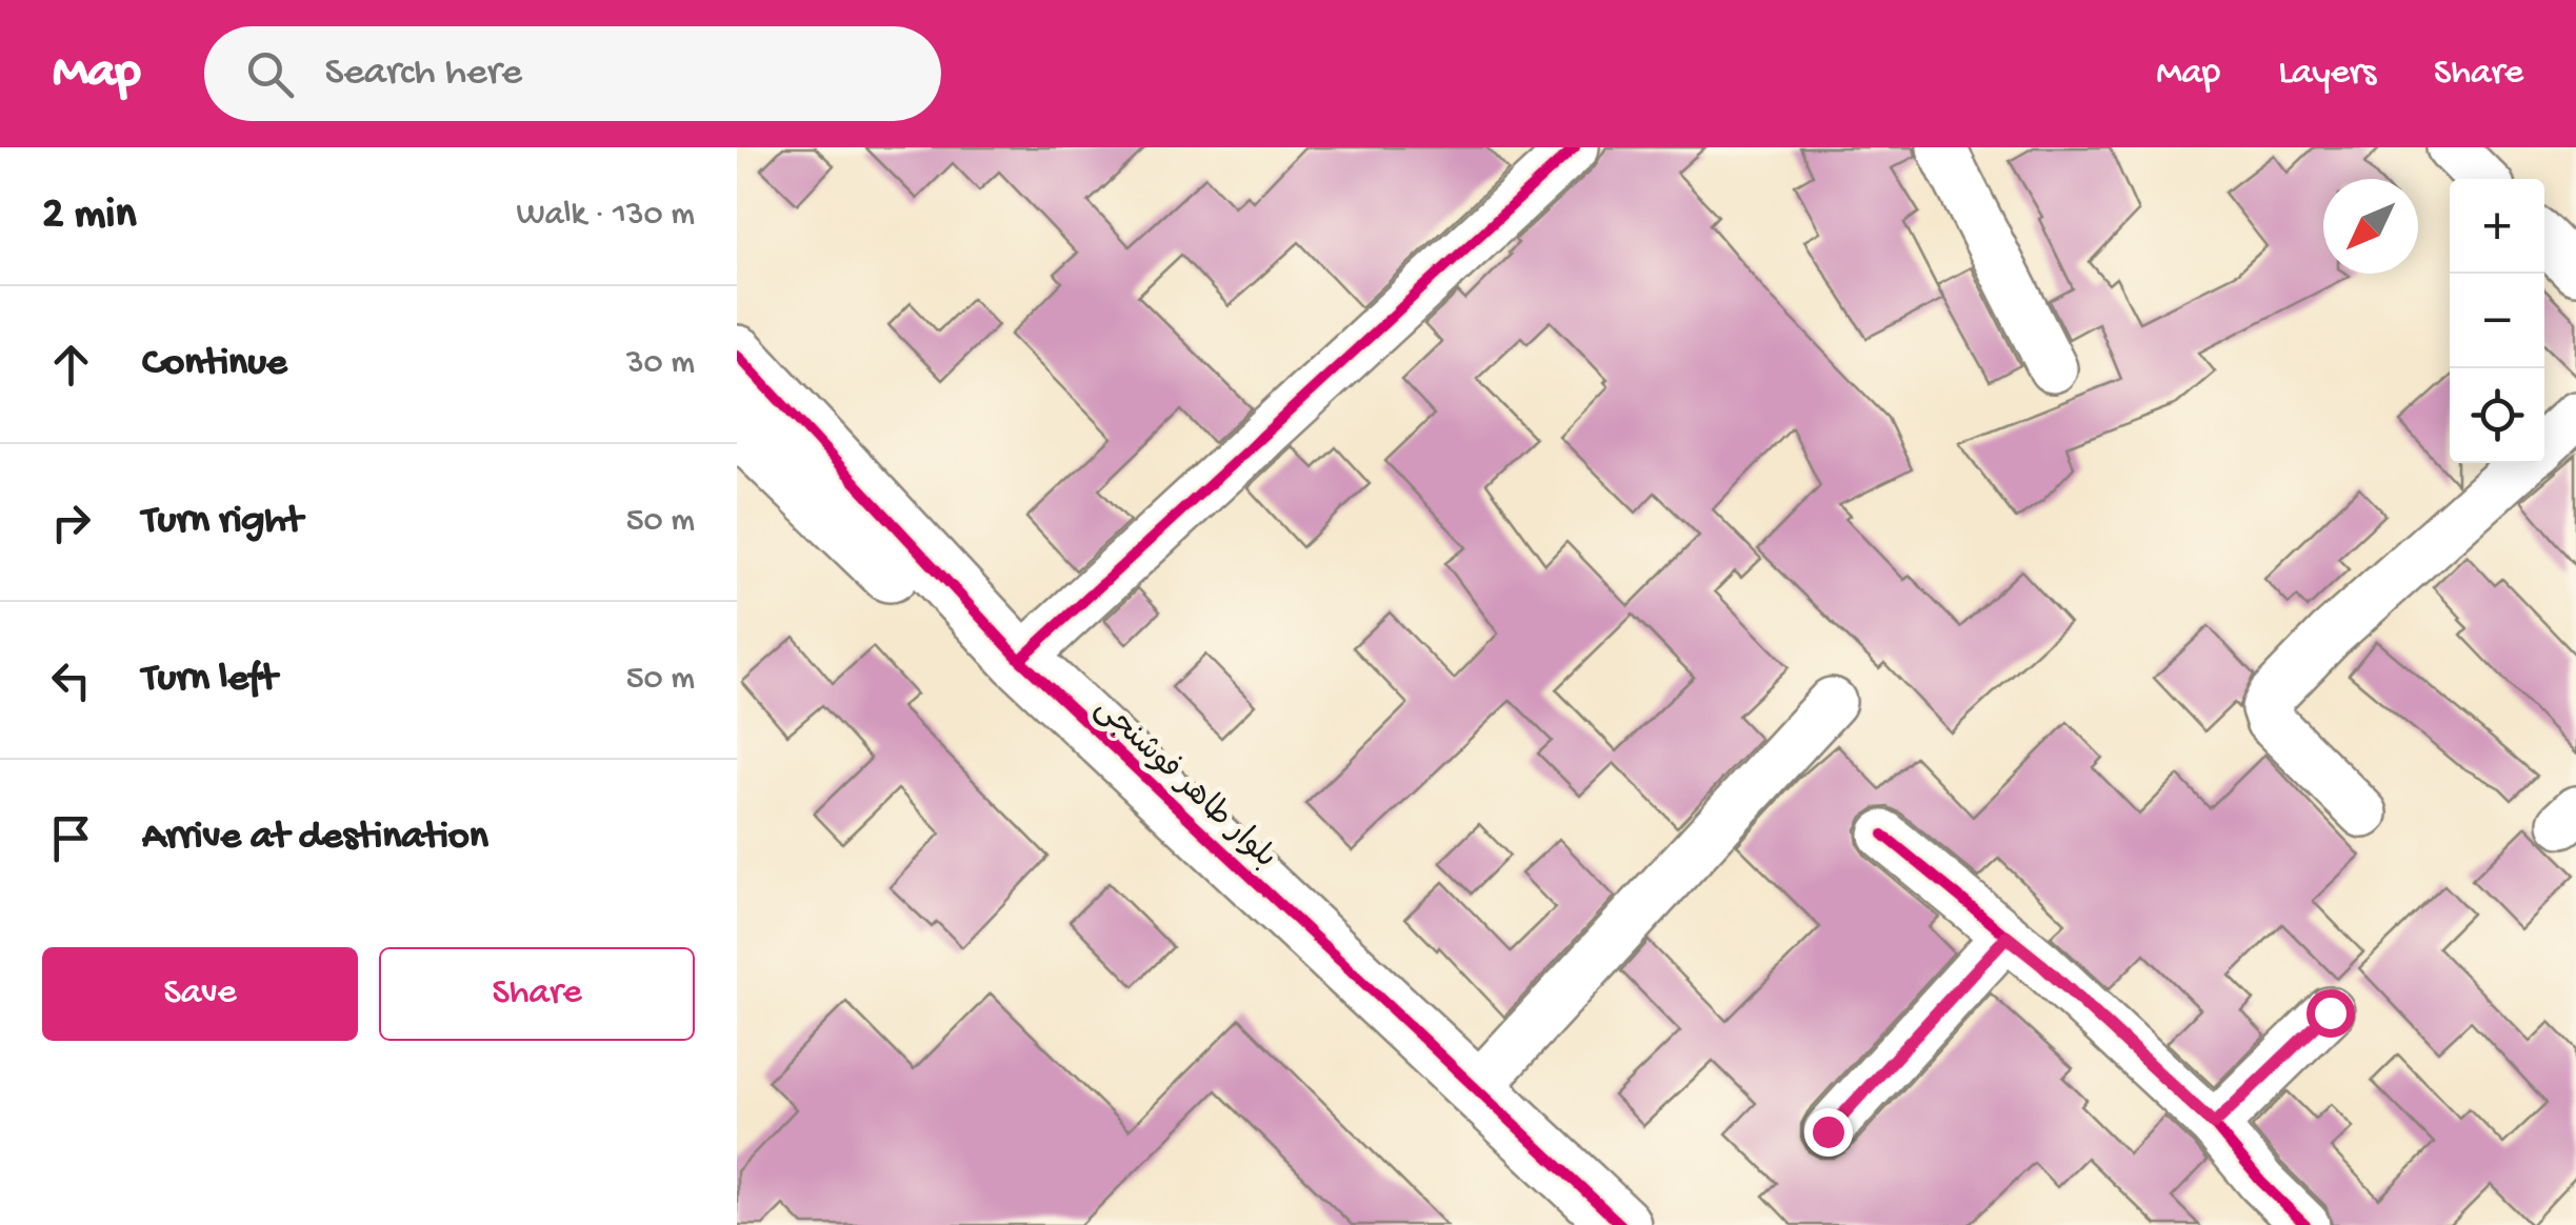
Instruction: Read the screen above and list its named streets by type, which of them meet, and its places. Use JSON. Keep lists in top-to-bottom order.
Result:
{
  "streets": {
    "street": ["بلوار طاهر فوشنجی"]
  },
  "north": "bottom left",
  "page": {
    "header": "Map",
    "search": "Search here",
    "nav": ["Map", "Layers", "Share"],
    "heading": ["2 min", "Walk · 130 m"],
    "map_buttons": ["+", "−"],
    "list": [
      ["Continue", "30 m"],
      ["Turn right", "50 m"],
      ["Turn left", "50 m"],
      "Arrive at destination"
    ],
    "buttons": ["Save", "Share"]
  }
}
